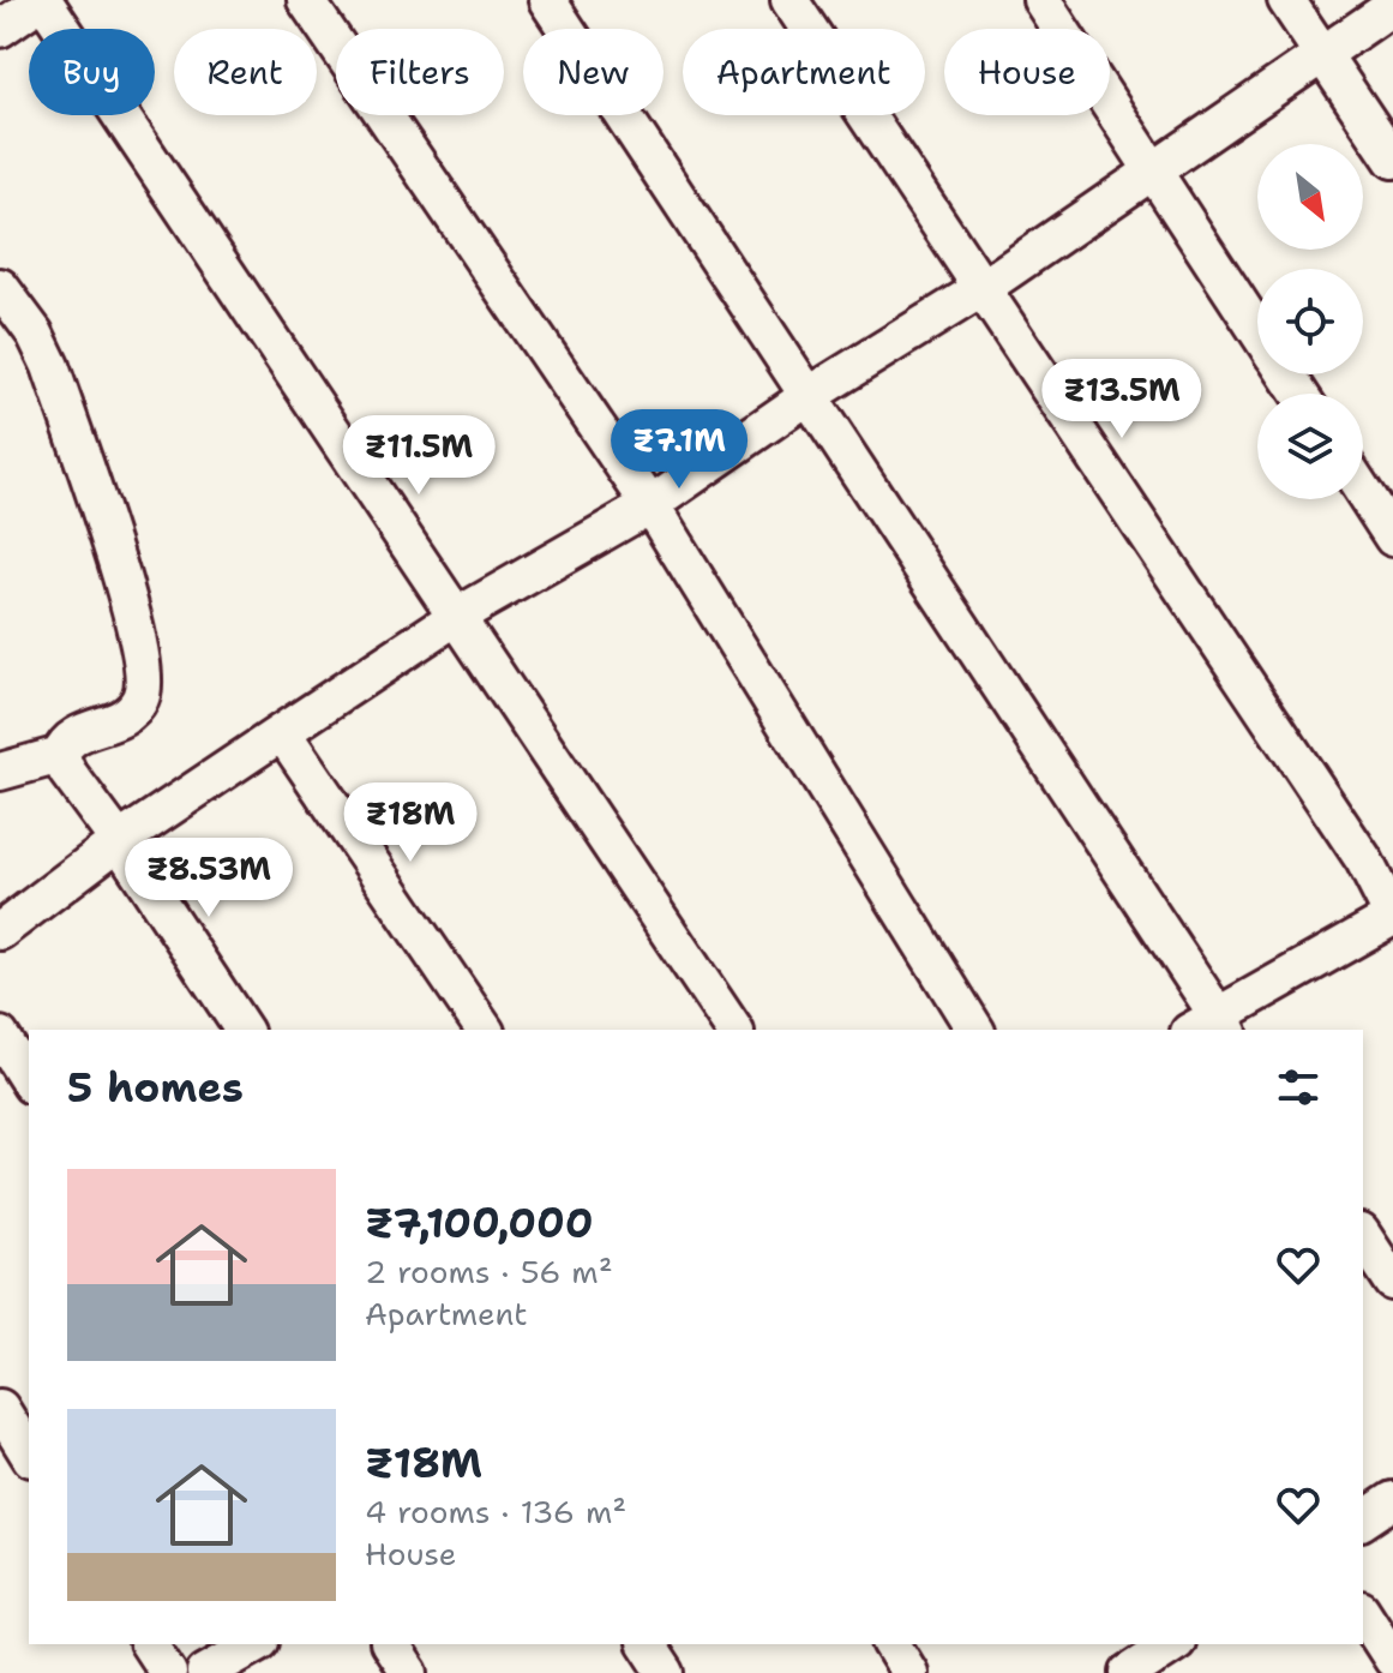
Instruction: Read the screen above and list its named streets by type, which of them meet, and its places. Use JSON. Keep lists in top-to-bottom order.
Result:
{
  "north": "bottom right",
  "page": {
    "chip": [
      "Buy",
      "Rent",
      "Filters",
      "New",
      "Apartment",
      "House"
    ],
    "price": [
      "₹13.5M",
      "₹7.1M",
      "₹11.5M",
      "₹18M",
      "₹8.53M"
    ],
    "heading": "5 homes",
    "list": [
      {
        "name": "₹7,100,000",
        "note": "2 rooms · 56 m² · Apartment"
      },
      {
        "name": "₹18M",
        "note": "4 rooms · 136 m² · House"
      }
    ]
  }
}
